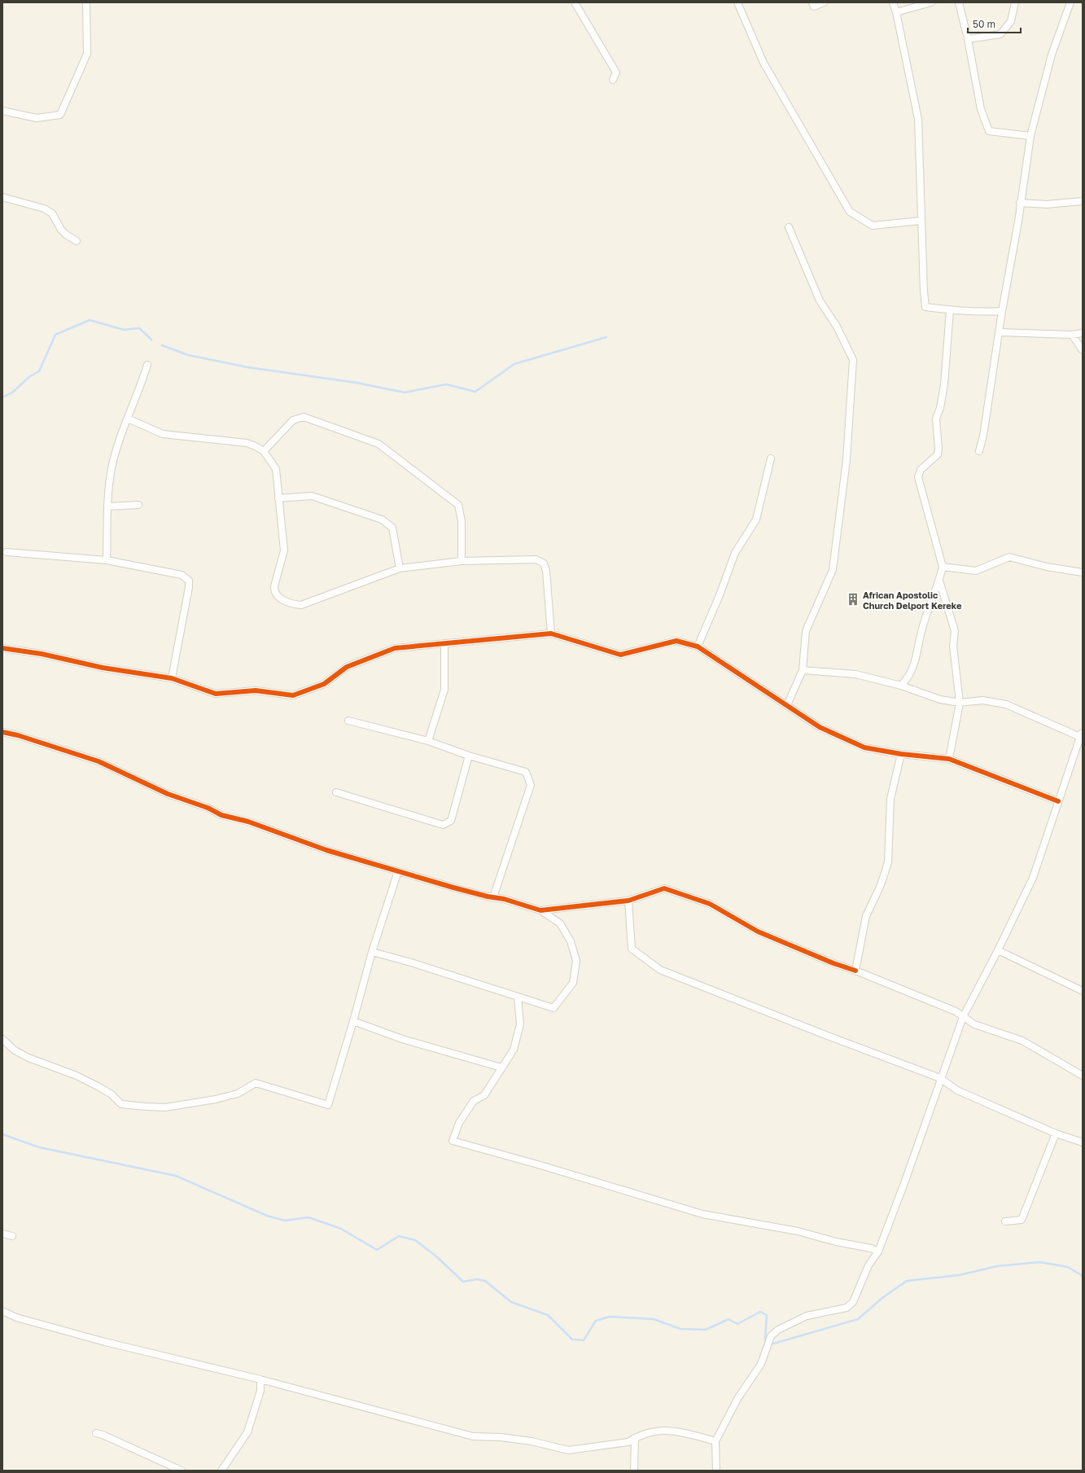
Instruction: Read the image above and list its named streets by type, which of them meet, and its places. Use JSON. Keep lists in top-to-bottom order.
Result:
{
  "places": {
    "building": ["African Apostolic Church Delport Kereke"]
  },
  "scale_bar": "50 m"
}
